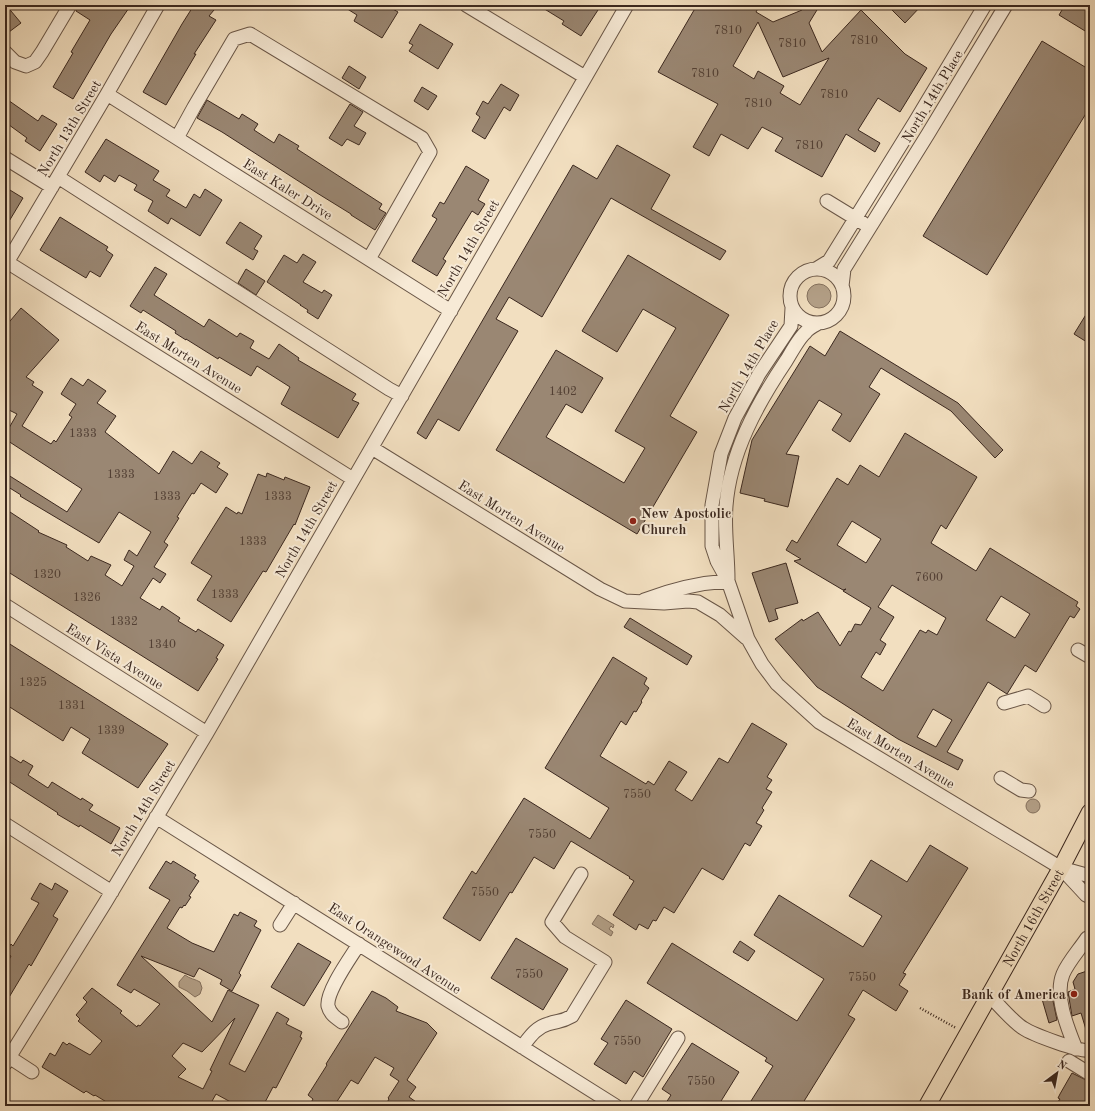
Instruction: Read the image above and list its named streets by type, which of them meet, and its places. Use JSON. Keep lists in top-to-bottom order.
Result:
{
  "streets": {
    "main road": ["North 16th Street"],
    "street": [
      "North 14th Place",
      "North 13th Street",
      "East Kaler Drive",
      "North 14th Street",
      "East Morten Avenue",
      "East Vista Avenue",
      "East Orangewood Avenue"
    ]
  },
  "crossings": [
    ["North 14th Place", "East Morten Avenue"],
    ["North 13th Street", "East Kaler Drive"],
    ["North 13th Street", "East Morten Avenue"],
    ["East Kaler Drive", "North 14th Street"],
    ["North 14th Street", "East Morten Avenue"],
    ["North 14th Street", "East Vista Avenue"],
    ["North 14th Street", "East Orangewood Avenue"],
    ["East Morten Avenue", "North 16th Street"]
  ],
  "places": ["New Apostolic Church", "Bank of America"],
  "house_numbers": [
    "7810",
    "7810",
    "7810",
    "7810",
    "7810",
    "7810",
    "7810",
    "1402",
    "1333",
    "1333",
    "1333",
    "1333",
    "1333",
    "1320",
    "7600",
    "1333",
    "1326",
    "1332",
    "1340",
    "1325",
    "1331",
    "1339",
    "7550",
    "7550",
    "7550",
    "7550",
    "7550",
    "7550",
    "7550"
  ],
  "north": "top right"
}
